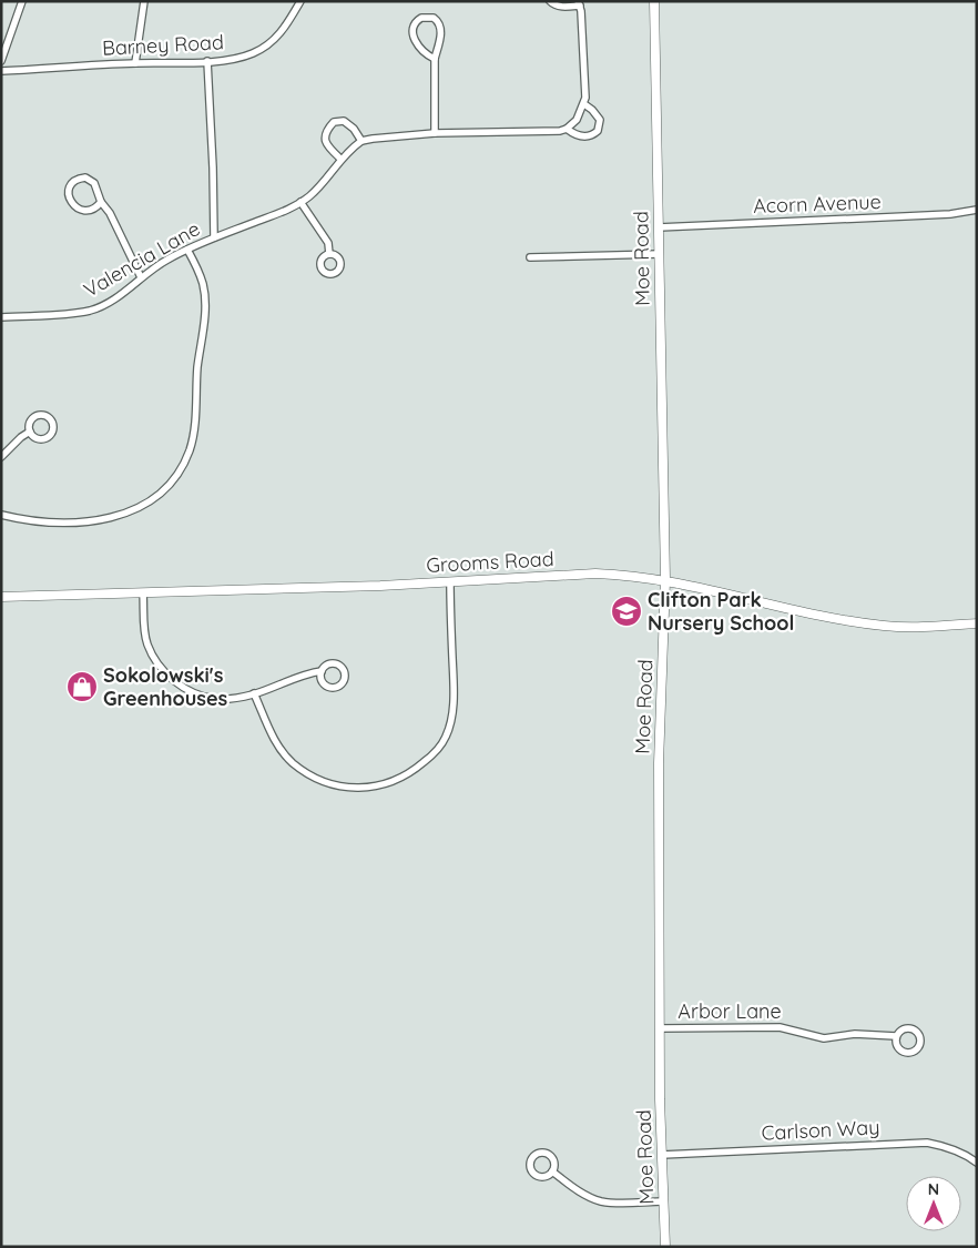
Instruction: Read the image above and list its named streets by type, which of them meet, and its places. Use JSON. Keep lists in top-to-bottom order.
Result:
{
  "streets": {
    "street": [
      "Barney Road",
      "Acorn Avenue",
      "Moe Road",
      "Valencia Lane",
      "Grooms Road",
      "Arbor Lane",
      "Carlson Way"
    ]
  },
  "crossings": [
    ["Acorn Avenue", "Moe Road"],
    ["Moe Road", "Grooms Road"],
    ["Moe Road", "Arbor Lane"],
    ["Moe Road", "Carlson Way"]
  ],
  "places": {
    "school or university": ["Clifton Park Nursery School"],
    "shop": ["Sokolowski's Greenhouses"]
  },
  "north": "top"
}
